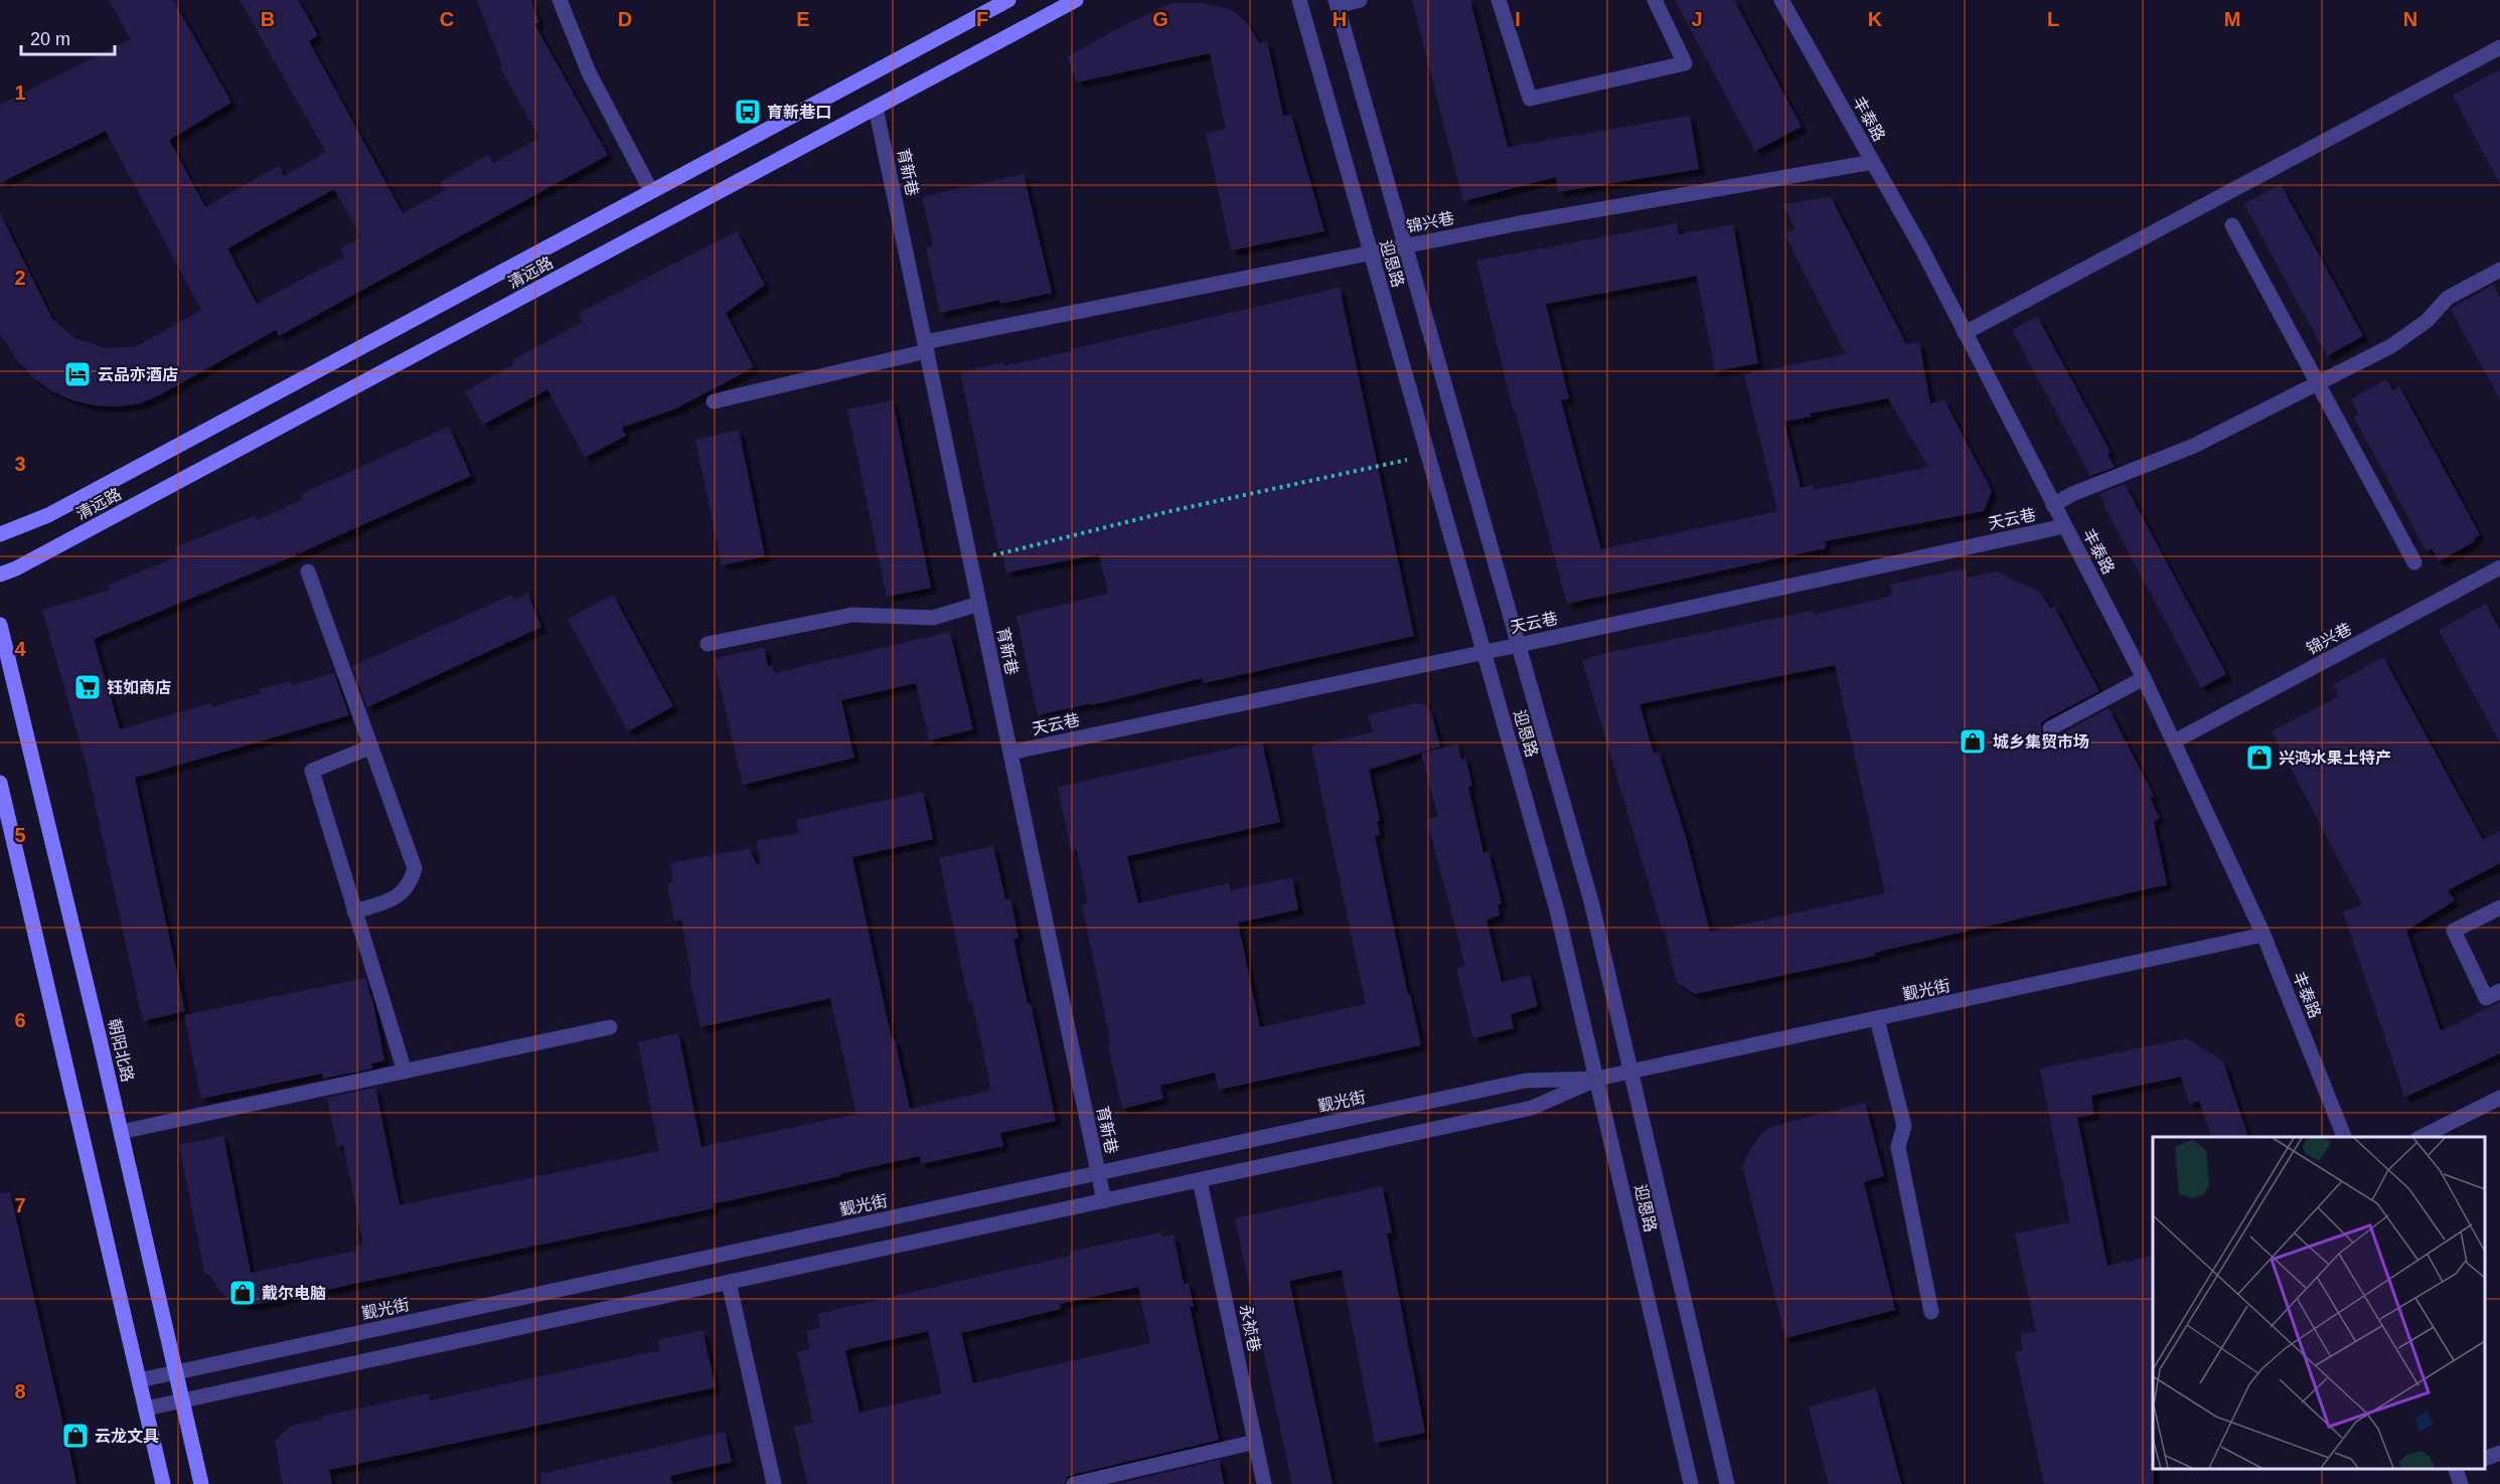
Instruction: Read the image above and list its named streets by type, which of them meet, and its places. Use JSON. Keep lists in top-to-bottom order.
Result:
{
  "streets": {
    "main road": ["清远路", "朝阳北路"],
    "street": [
      "丰泰路",
      "育新巷",
      "锦兴巷",
      "迎恩路",
      "天云巷",
      "觐光街",
      "永祯巷"
    ]
  },
  "crossings": [
    ["丰泰路", "锦兴巷"],
    ["丰泰路", "天云巷"],
    ["丰泰路", "觐光街"],
    ["育新巷", "锦兴巷"],
    ["育新巷", "清远路"],
    ["育新巷", "天云巷"],
    ["育新巷", "觐光街"],
    ["锦兴巷", "迎恩路"],
    ["迎恩路", "天云巷"],
    ["迎恩路", "觐光街"],
    ["觐光街", "朝阳北路"],
    ["觐光街", "永祯巷"]
  ],
  "places": {
    "bus stop": ["育新巷口"],
    "hotel": ["云品亦酒店"],
    "supermarket": ["钰如商店"],
    "shop": [
      "城乡集贸市场",
      "兴鸿水果土特产",
      "戴尔电脑",
      "云龙文具"
    ]
  },
  "scale_bar": "20 m",
  "grid": {
    "columns": [
      "B",
      "C",
      "D",
      "E",
      "F",
      "G",
      "H",
      "I",
      "J",
      "K",
      "L",
      "M",
      "N"
    ],
    "rows": [
      "1",
      "2",
      "3",
      "4",
      "5",
      "6",
      "7",
      "8"
    ]
  }
}
